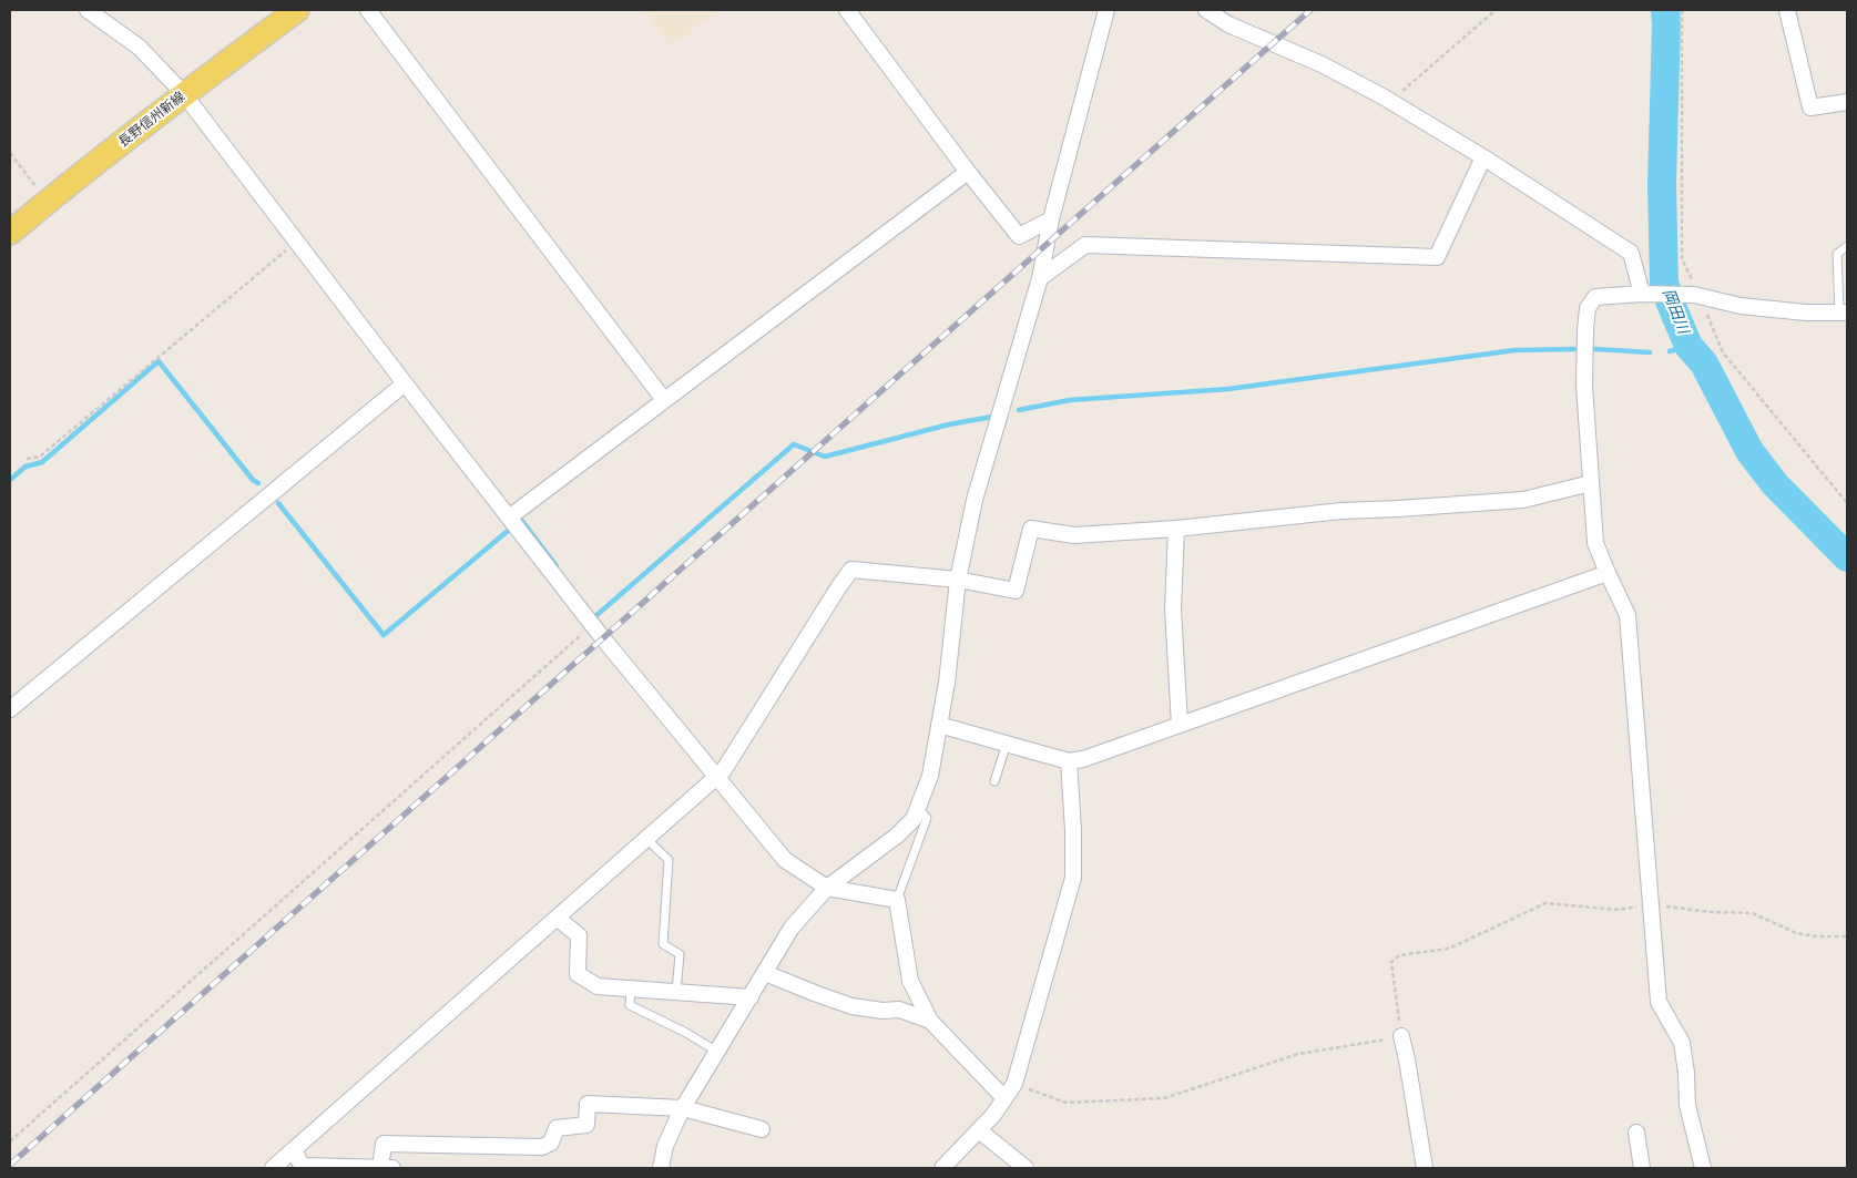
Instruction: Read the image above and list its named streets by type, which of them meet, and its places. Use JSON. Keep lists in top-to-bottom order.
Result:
{
  "streets": {
    "main road": ["長野信州新線"]
  },
  "water": ["岡田川"]
}
